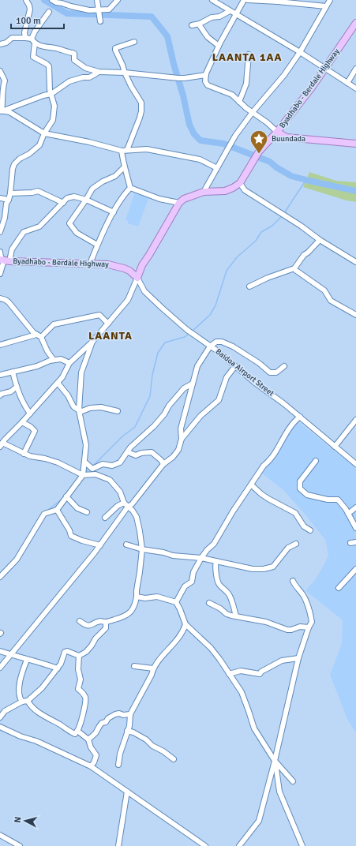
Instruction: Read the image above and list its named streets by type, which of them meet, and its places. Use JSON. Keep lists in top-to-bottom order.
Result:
{
  "streets": {
    "main road": ["Byadhabo - Berdale Highway"],
    "street": ["Baidoa Airport Street"]
  },
  "crossings": [
    ["Byadhabo - Berdale Highway", "Baidoa Airport Street"]
  ],
  "districts": ["LAANTA 1AA", "LAANTA"],
  "places": {
    "place": ["Buundada"]
  },
  "scale_bar": "100 m",
  "north": "left"
}
